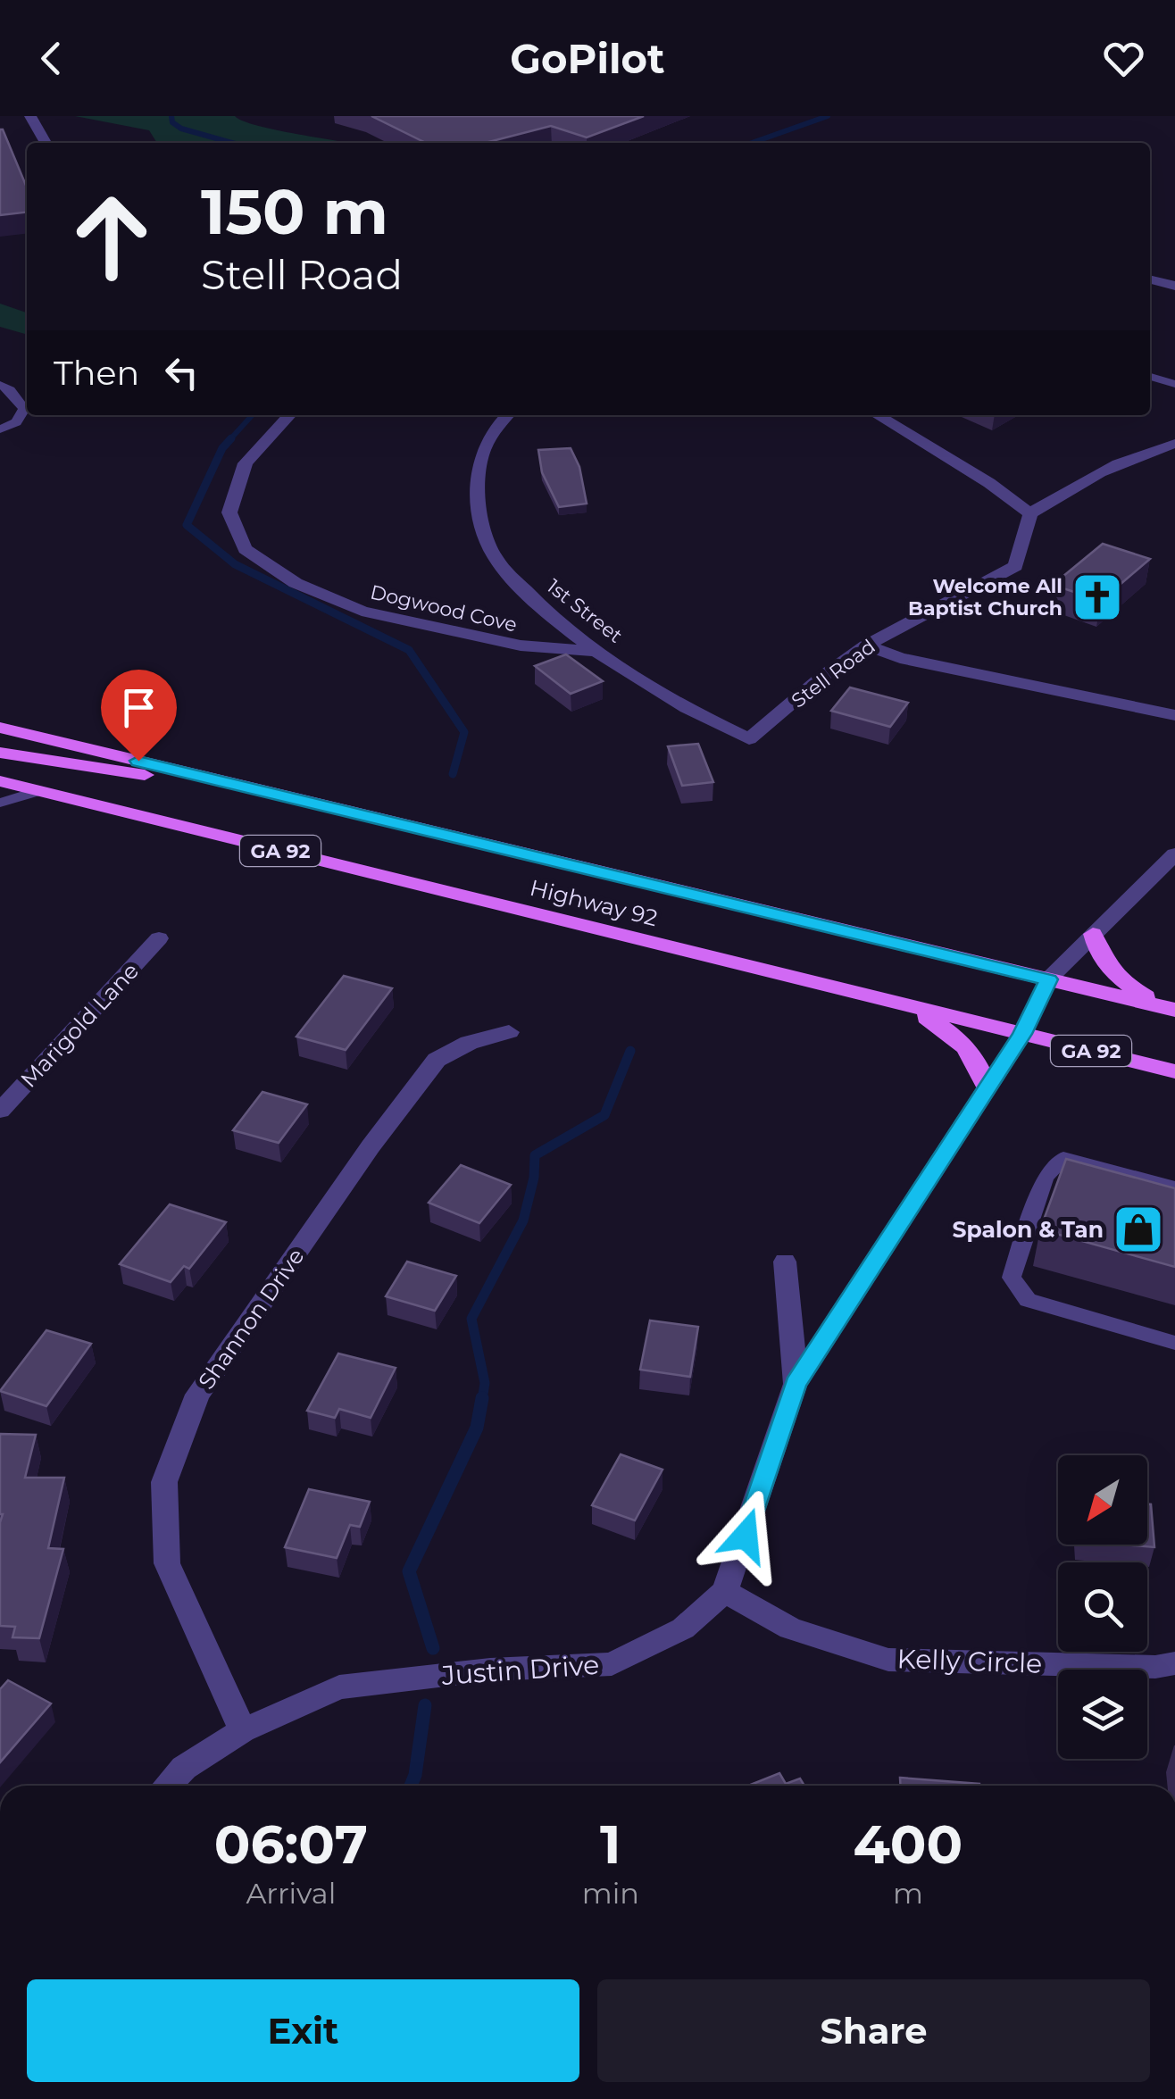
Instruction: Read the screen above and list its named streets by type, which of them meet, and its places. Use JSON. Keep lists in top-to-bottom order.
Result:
{
  "streets": {
    "main road": ["GA 92", "Highway 92"],
    "street": [
      "Dogwood Cove",
      "1st Street",
      "Stell Road",
      "Marigold Lane",
      "Shannon Drive",
      "Kelly Circle",
      "Justin Drive"
    ]
  },
  "crossings": [
    ["Dogwood Cove", "1st Street"],
    ["1st Street", "Stell Road"],
    ["Highway 92", "Justin Drive"],
    ["Shannon Drive", "Justin Drive"],
    ["Kelly Circle", "Justin Drive"]
  ],
  "places": {
    "church": ["Welcome All Baptist Church"],
    "shop": ["Spalon & Tan"]
  },
  "north": "bottom left",
  "page": {
    "header": "GoPilot",
    "turn": ["150 m", "Stell Road"],
    "then": "Then",
    "eta": [
      "06:07",
      "Arrival",
      "1",
      "min",
      "400",
      "m"
    ],
    "buttons": ["Exit", "Share"]
  }
}
